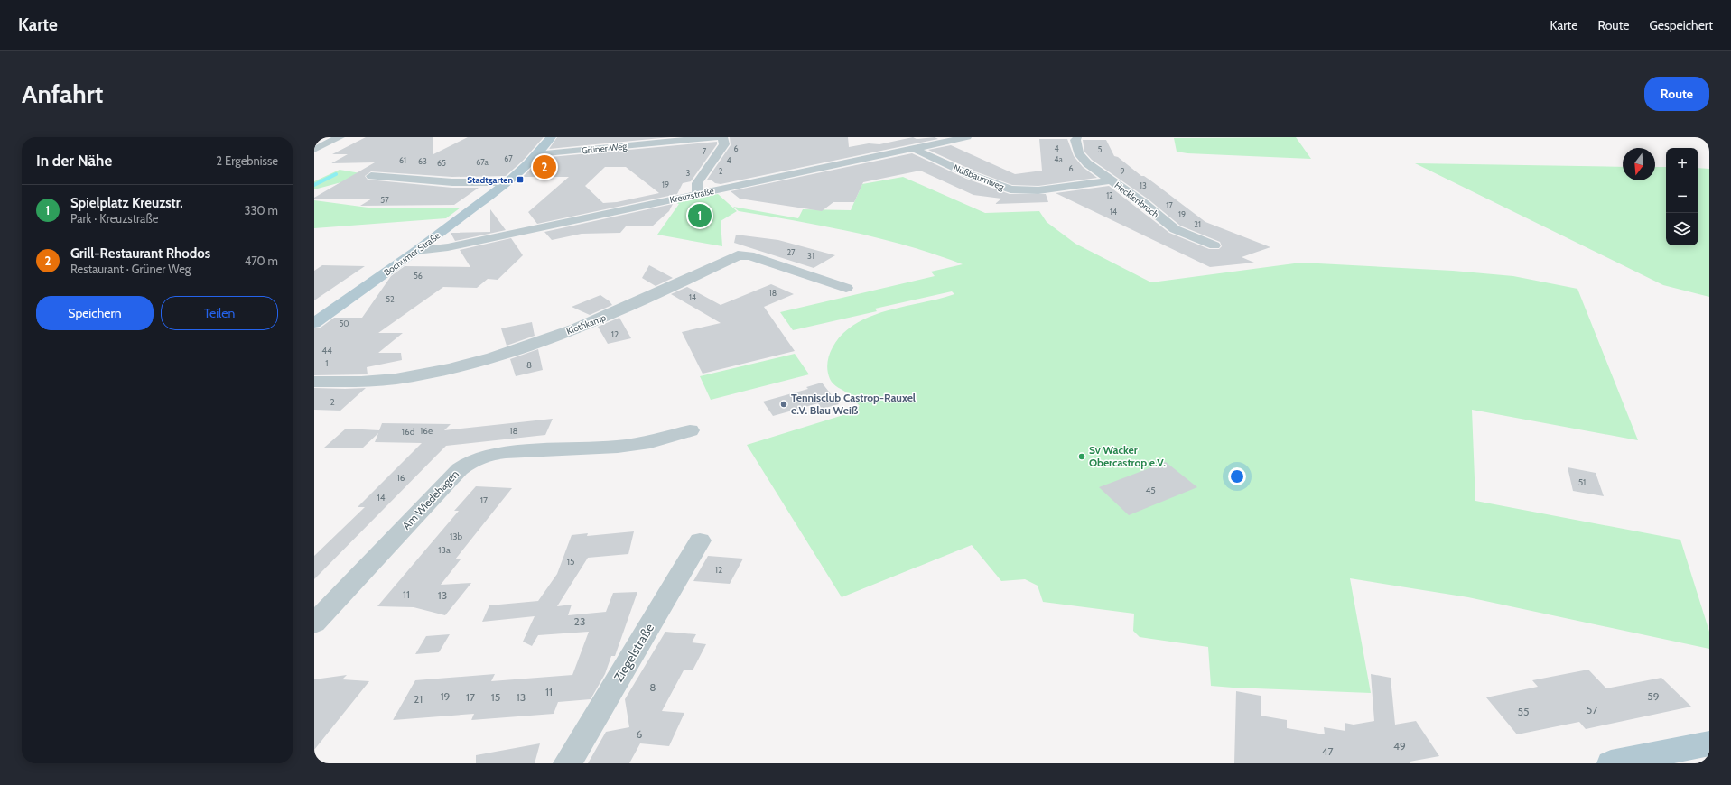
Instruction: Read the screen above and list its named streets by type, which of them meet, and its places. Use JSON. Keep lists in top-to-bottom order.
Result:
{
  "streets": {
    "main road": ["Bochumer Straße"],
    "street": [
      "Grüner Weg",
      "Nußbaumweg",
      "Kreuzstraße",
      "Hecklenbruch",
      "Klothkamp",
      "Am Wiedehagen",
      "Ziegelstraße"
    ]
  },
  "crossings": [
    ["Grüner Weg", "Bochumer Straße"],
    ["Nußbaumweg", "Kreuzstraße"],
    ["Nußbaumweg", "Hecklenbruch"],
    ["Kreuzstraße", "Bochumer Straße"]
  ],
  "places": {
    "transit": ["Stadtgarten"],
    "other": ["Tennisclub Castrop-Rauxel e.V. Blau Weiß", "Sv Wacker Obercastrop e.V."]
  },
  "house_numbers": [
    "6",
    "4",
    "5",
    "7",
    "67",
    "4a",
    "61",
    "4",
    "63",
    "67a",
    "65",
    "6",
    "2",
    "9",
    "3",
    "19",
    "13",
    "12",
    "57",
    "17",
    "14",
    "19",
    "21",
    "27",
    "31",
    "56",
    "18",
    "14",
    "52",
    "50",
    "12",
    "44",
    "1",
    "8",
    "2",
    "16e",
    "18",
    "16d",
    "16",
    "51",
    "45",
    "14",
    "17",
    "13b",
    "13a",
    "15",
    "12",
    "11",
    "13",
    "23",
    "8",
    "11",
    "19",
    "59",
    "17",
    "15",
    "13",
    "21",
    "57",
    "55",
    "6",
    "49",
    "47"
  ],
  "north": "bottom",
  "page": {
    "header": "Karte",
    "nav": ["Karte", "Route", "Gespeichert"],
    "buttons": [
      "Route",
      ["Speichern", "Teilen"]
    ],
    "title": "Anfahrt",
    "heading": ["In der Nähe", "2 Ergebnisse"],
    "map_buttons": ["+", "−"],
    "pins": ["2", "1"],
    "list": [
      {
        "mark": "1",
        "name": "Spielplatz Kreuzstr.",
        "note": "Park · Kreuzstraße",
        "value": "330 m"
      },
      {
        "mark": "2",
        "name": "Grill-Restaurant Rhodos",
        "note": "Restaurant · Grüner Weg",
        "value": "470 m"
      }
    ]
  }
}
